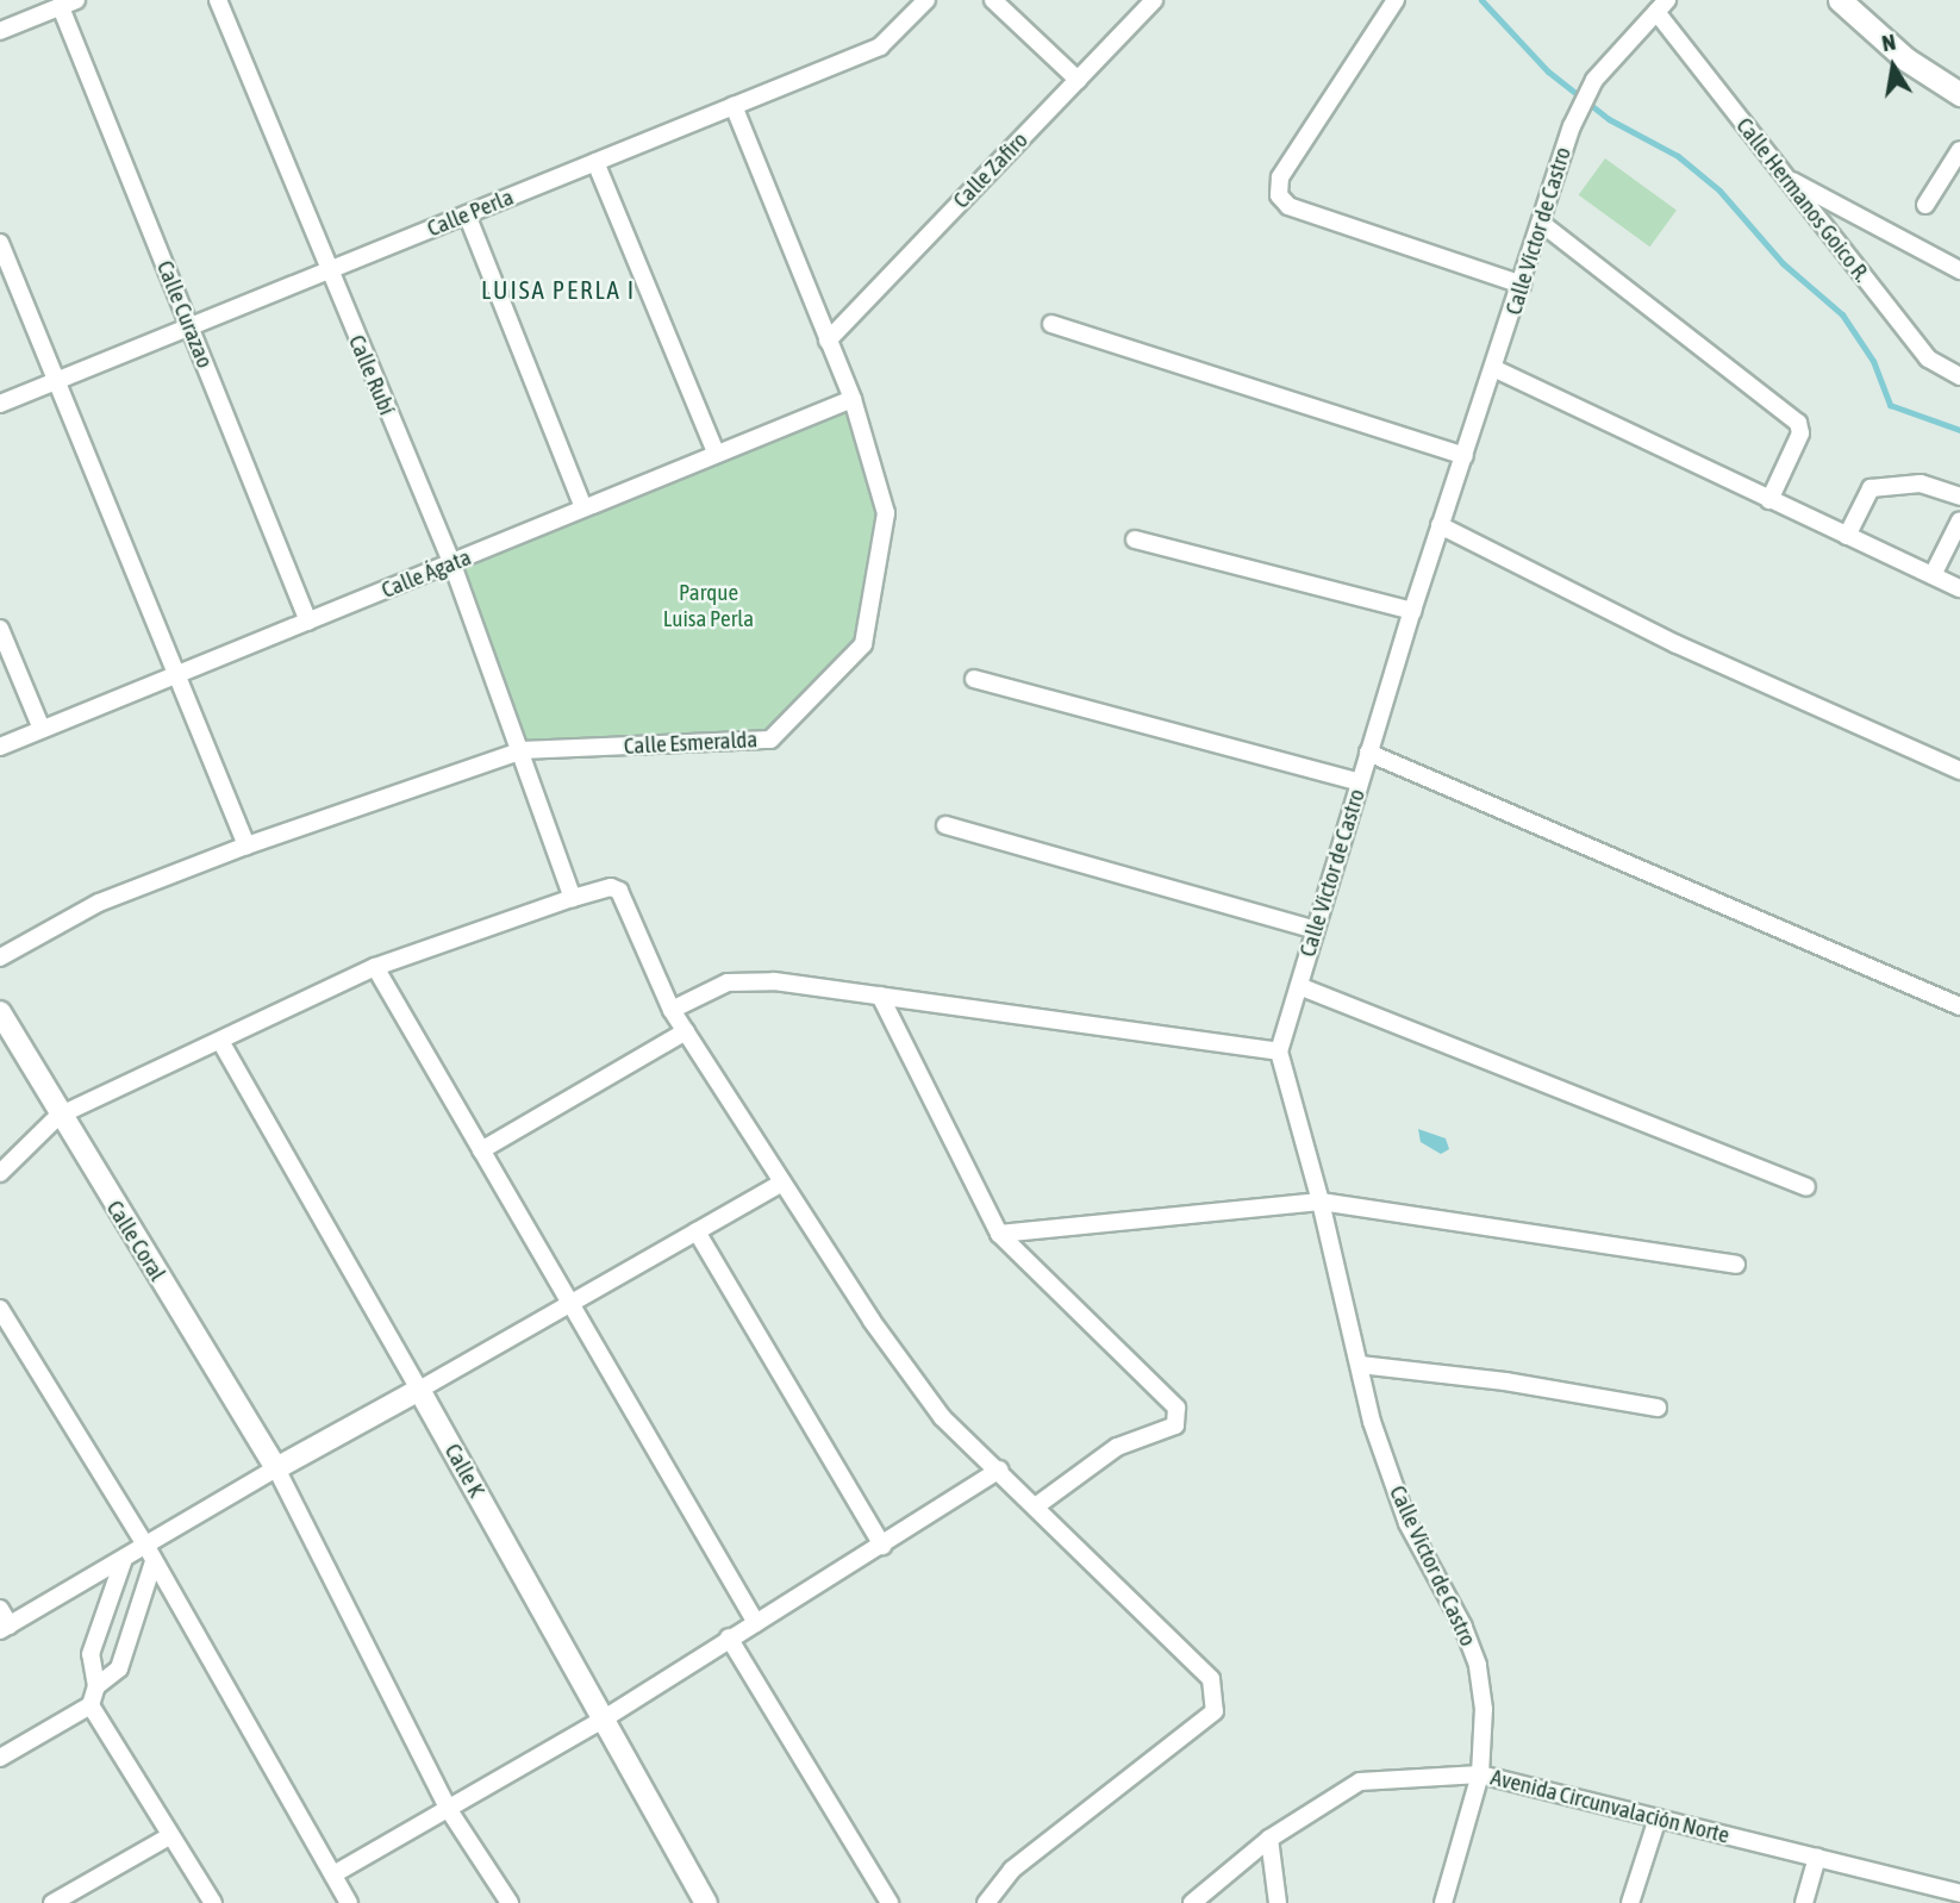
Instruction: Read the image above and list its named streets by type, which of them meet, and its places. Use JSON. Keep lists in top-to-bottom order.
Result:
{
  "streets": {
    "street": [
      "Calle Zafiro",
      "Calle Hermanos Goico R.",
      "Calle Perla",
      "Calle Víctor de Castro",
      "Calle Curazao",
      "Calle Rubí",
      "Calle Ágata",
      "Calle Esmeralda",
      "Calle Coral",
      "Calle K",
      "Avenida Circunvalación Norte"
    ]
  },
  "crossings": [
    ["Calle Zafiro", "Calle Esmeralda"],
    ["Calle Hermanos Goico R.", "Calle Víctor de Castro"],
    ["Calle Perla", "Calle Curazao"],
    ["Calle Perla", "Calle Rubí"],
    ["Calle Perla", "Calle Esmeralda"],
    ["Calle Víctor de Castro", "Avenida Circunvalación Norte"],
    ["Calle Curazao", "Calle Ágata"],
    ["Calle Rubí", "Calle Ágata"],
    ["Calle Rubí", "Calle Esmeralda"],
    ["Calle Ágata", "Calle Esmeralda"]
  ],
  "districts": ["LUISA PERLA I"],
  "parks": ["Parque Luisa Perla"],
  "north": "top"
}
